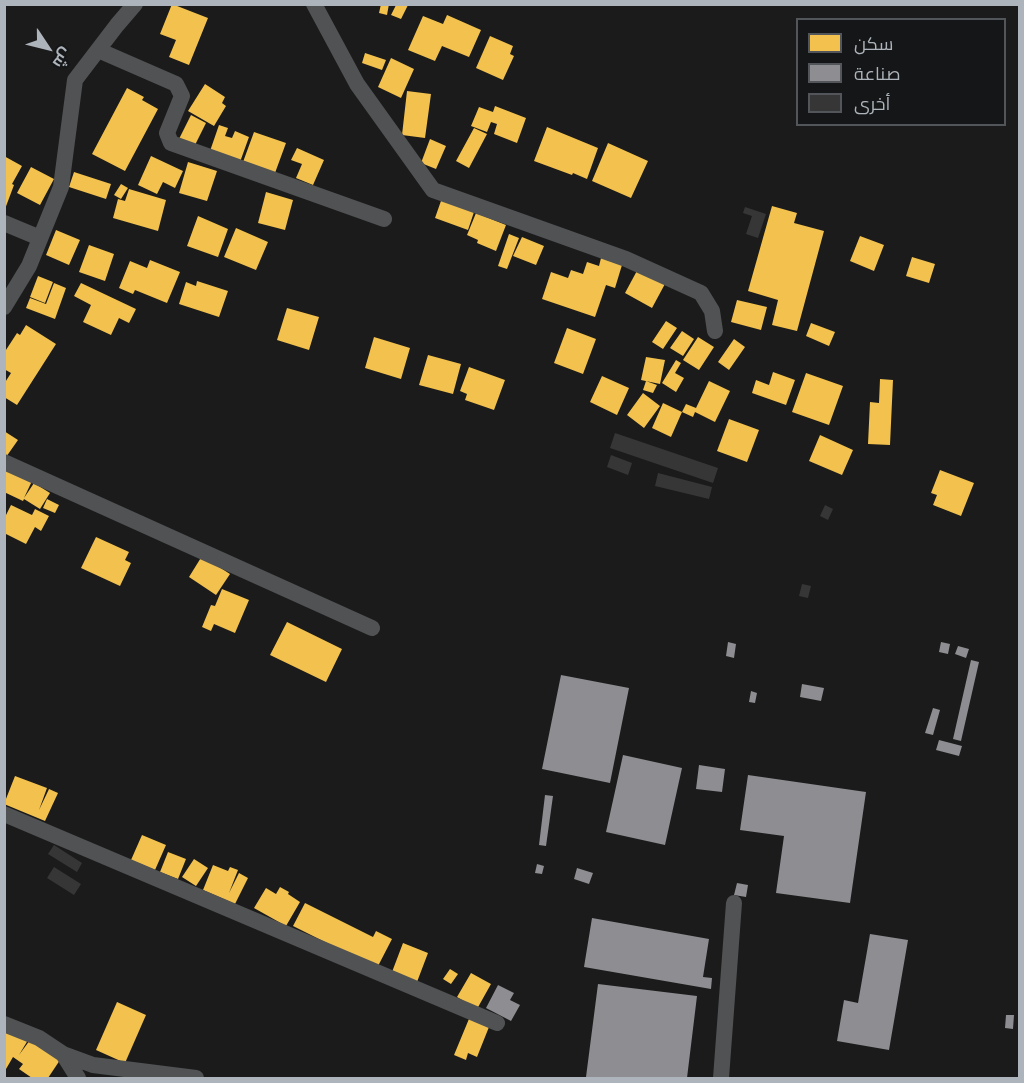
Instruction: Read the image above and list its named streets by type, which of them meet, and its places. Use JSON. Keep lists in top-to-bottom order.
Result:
{
  "legend": ["سكن", "صناعة", "أخرى"],
  "north": "bottom right"
}
